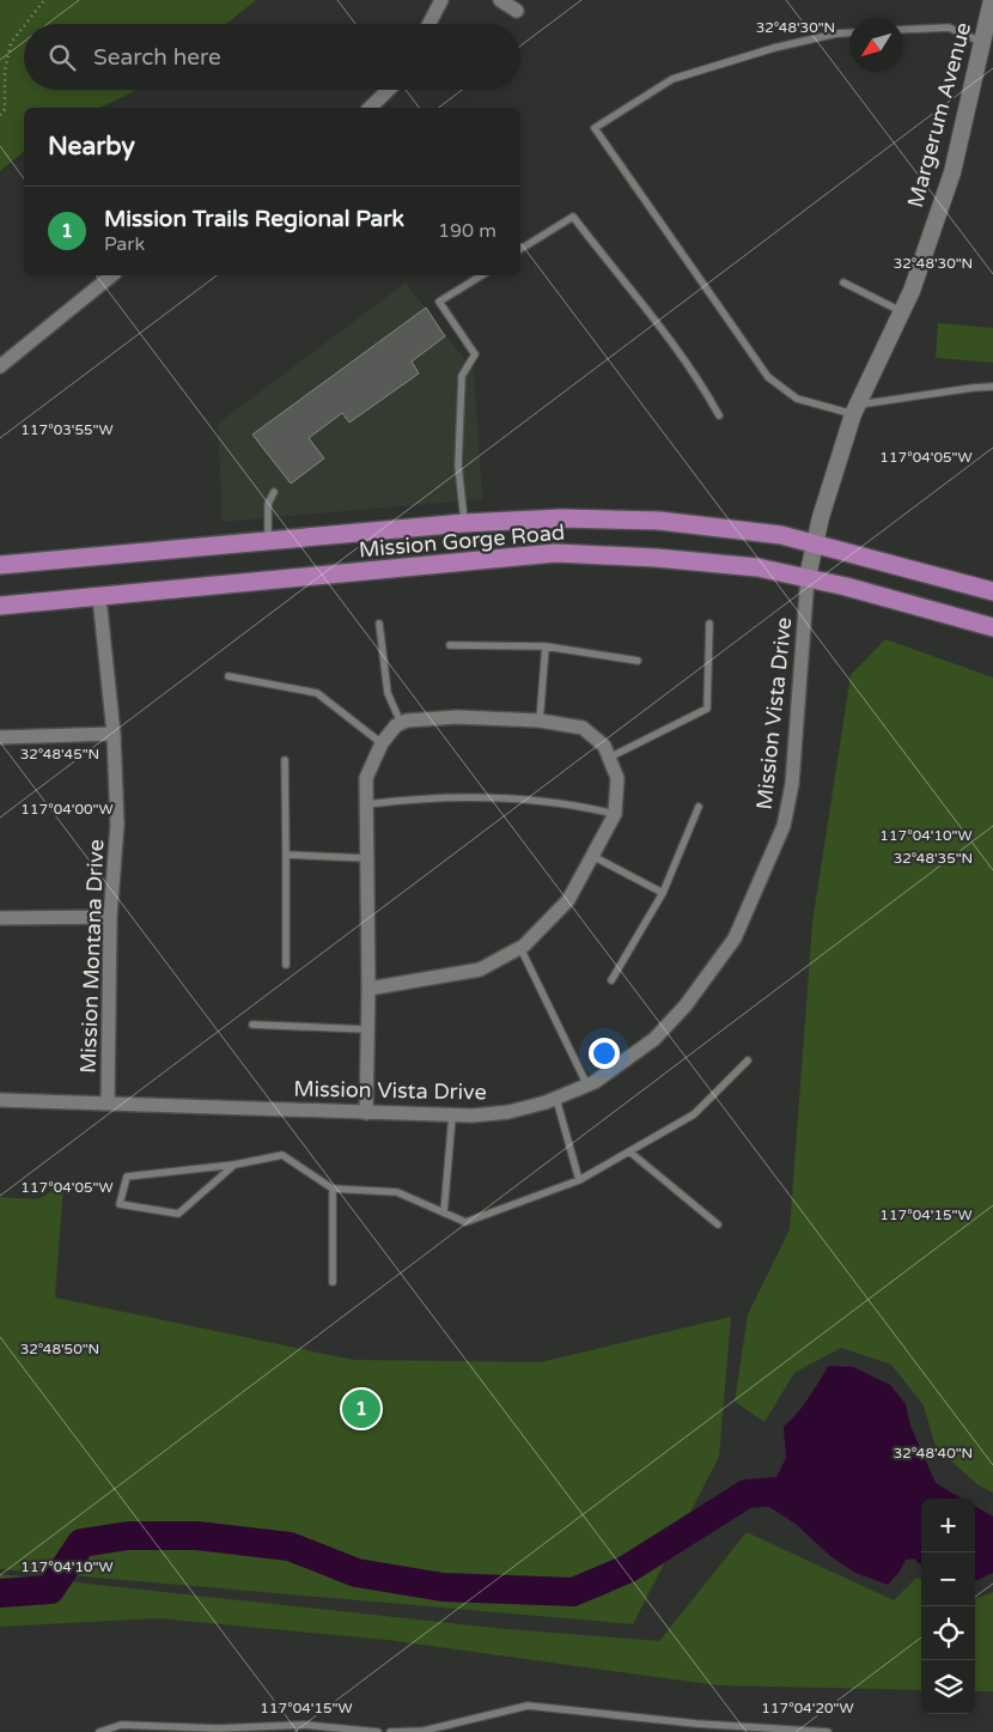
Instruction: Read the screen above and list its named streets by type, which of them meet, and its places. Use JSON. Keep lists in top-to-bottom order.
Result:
{
  "streets": {
    "main road": ["Mission Gorge Road"],
    "street": ["Margerum Avenue", "Mission Vista Drive", "Mission Montana Drive"]
  },
  "crossings": [
    ["Margerum Avenue", "Mission Gorge Road"],
    ["Margerum Avenue", "Mission Vista Drive"],
    ["Mission Gorge Road", "Mission Vista Drive"],
    ["Mission Gorge Road", "Mission Montana Drive"],
    ["Mission Vista Drive", "Mission Montana Drive"]
  ],
  "north": "bottom left",
  "page": {
    "search": "Search here",
    "heading": "Nearby",
    "list": [
      {
        "mark": "1",
        "name": "Mission Trails Regional Park",
        "note": "Park",
        "value": "190 m"
      }
    ],
    "pins": "1",
    "map_buttons": ["+", "−"]
  },
  "coordinates": [
    "32°48'30\"N",
    "117°03'55\"W",
    "117°04'05\"W",
    "32°48'45\"N",
    "117°04'00\"W",
    "117°04'10\"W",
    "32°48'35\"N",
    "117°04'15\"W",
    "32°48'50\"N",
    "32°48'40\"N",
    "117°04'20\"W"
  ]
}
